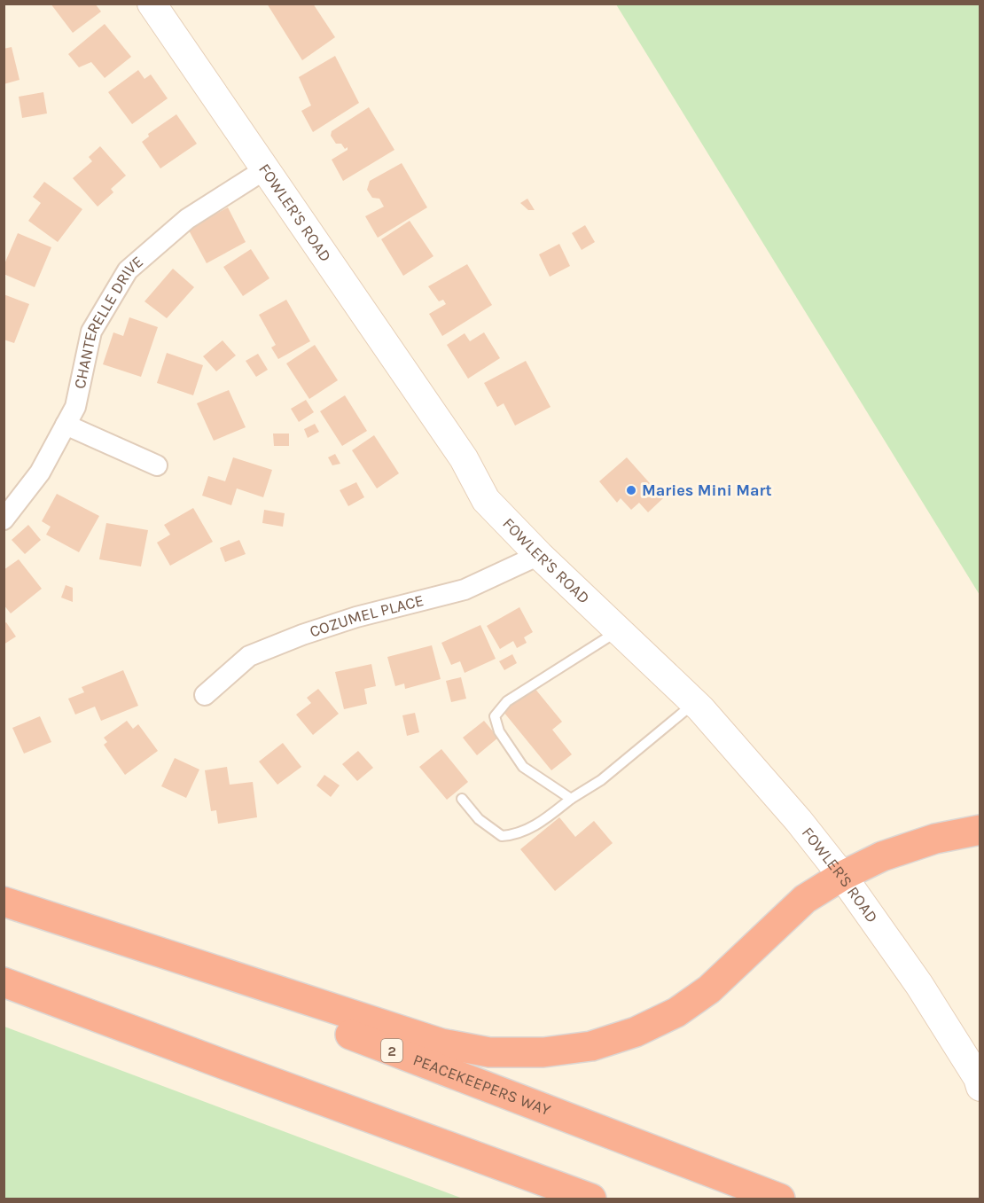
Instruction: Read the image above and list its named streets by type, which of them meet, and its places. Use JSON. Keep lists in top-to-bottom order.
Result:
{
  "streets": {
    "highway": ["2", "PEACEKEEPERS WAY"],
    "street": ["FOWLER'S ROAD", "CHANTERELLE DRIVE", "COZUMEL PLACE"]
  },
  "crossings": [
    ["FOWLER'S ROAD", "CHANTERELLE DRIVE"],
    ["FOWLER'S ROAD", "COZUMEL PLACE"]
  ],
  "places": ["Maries Mini Mart"]
}
